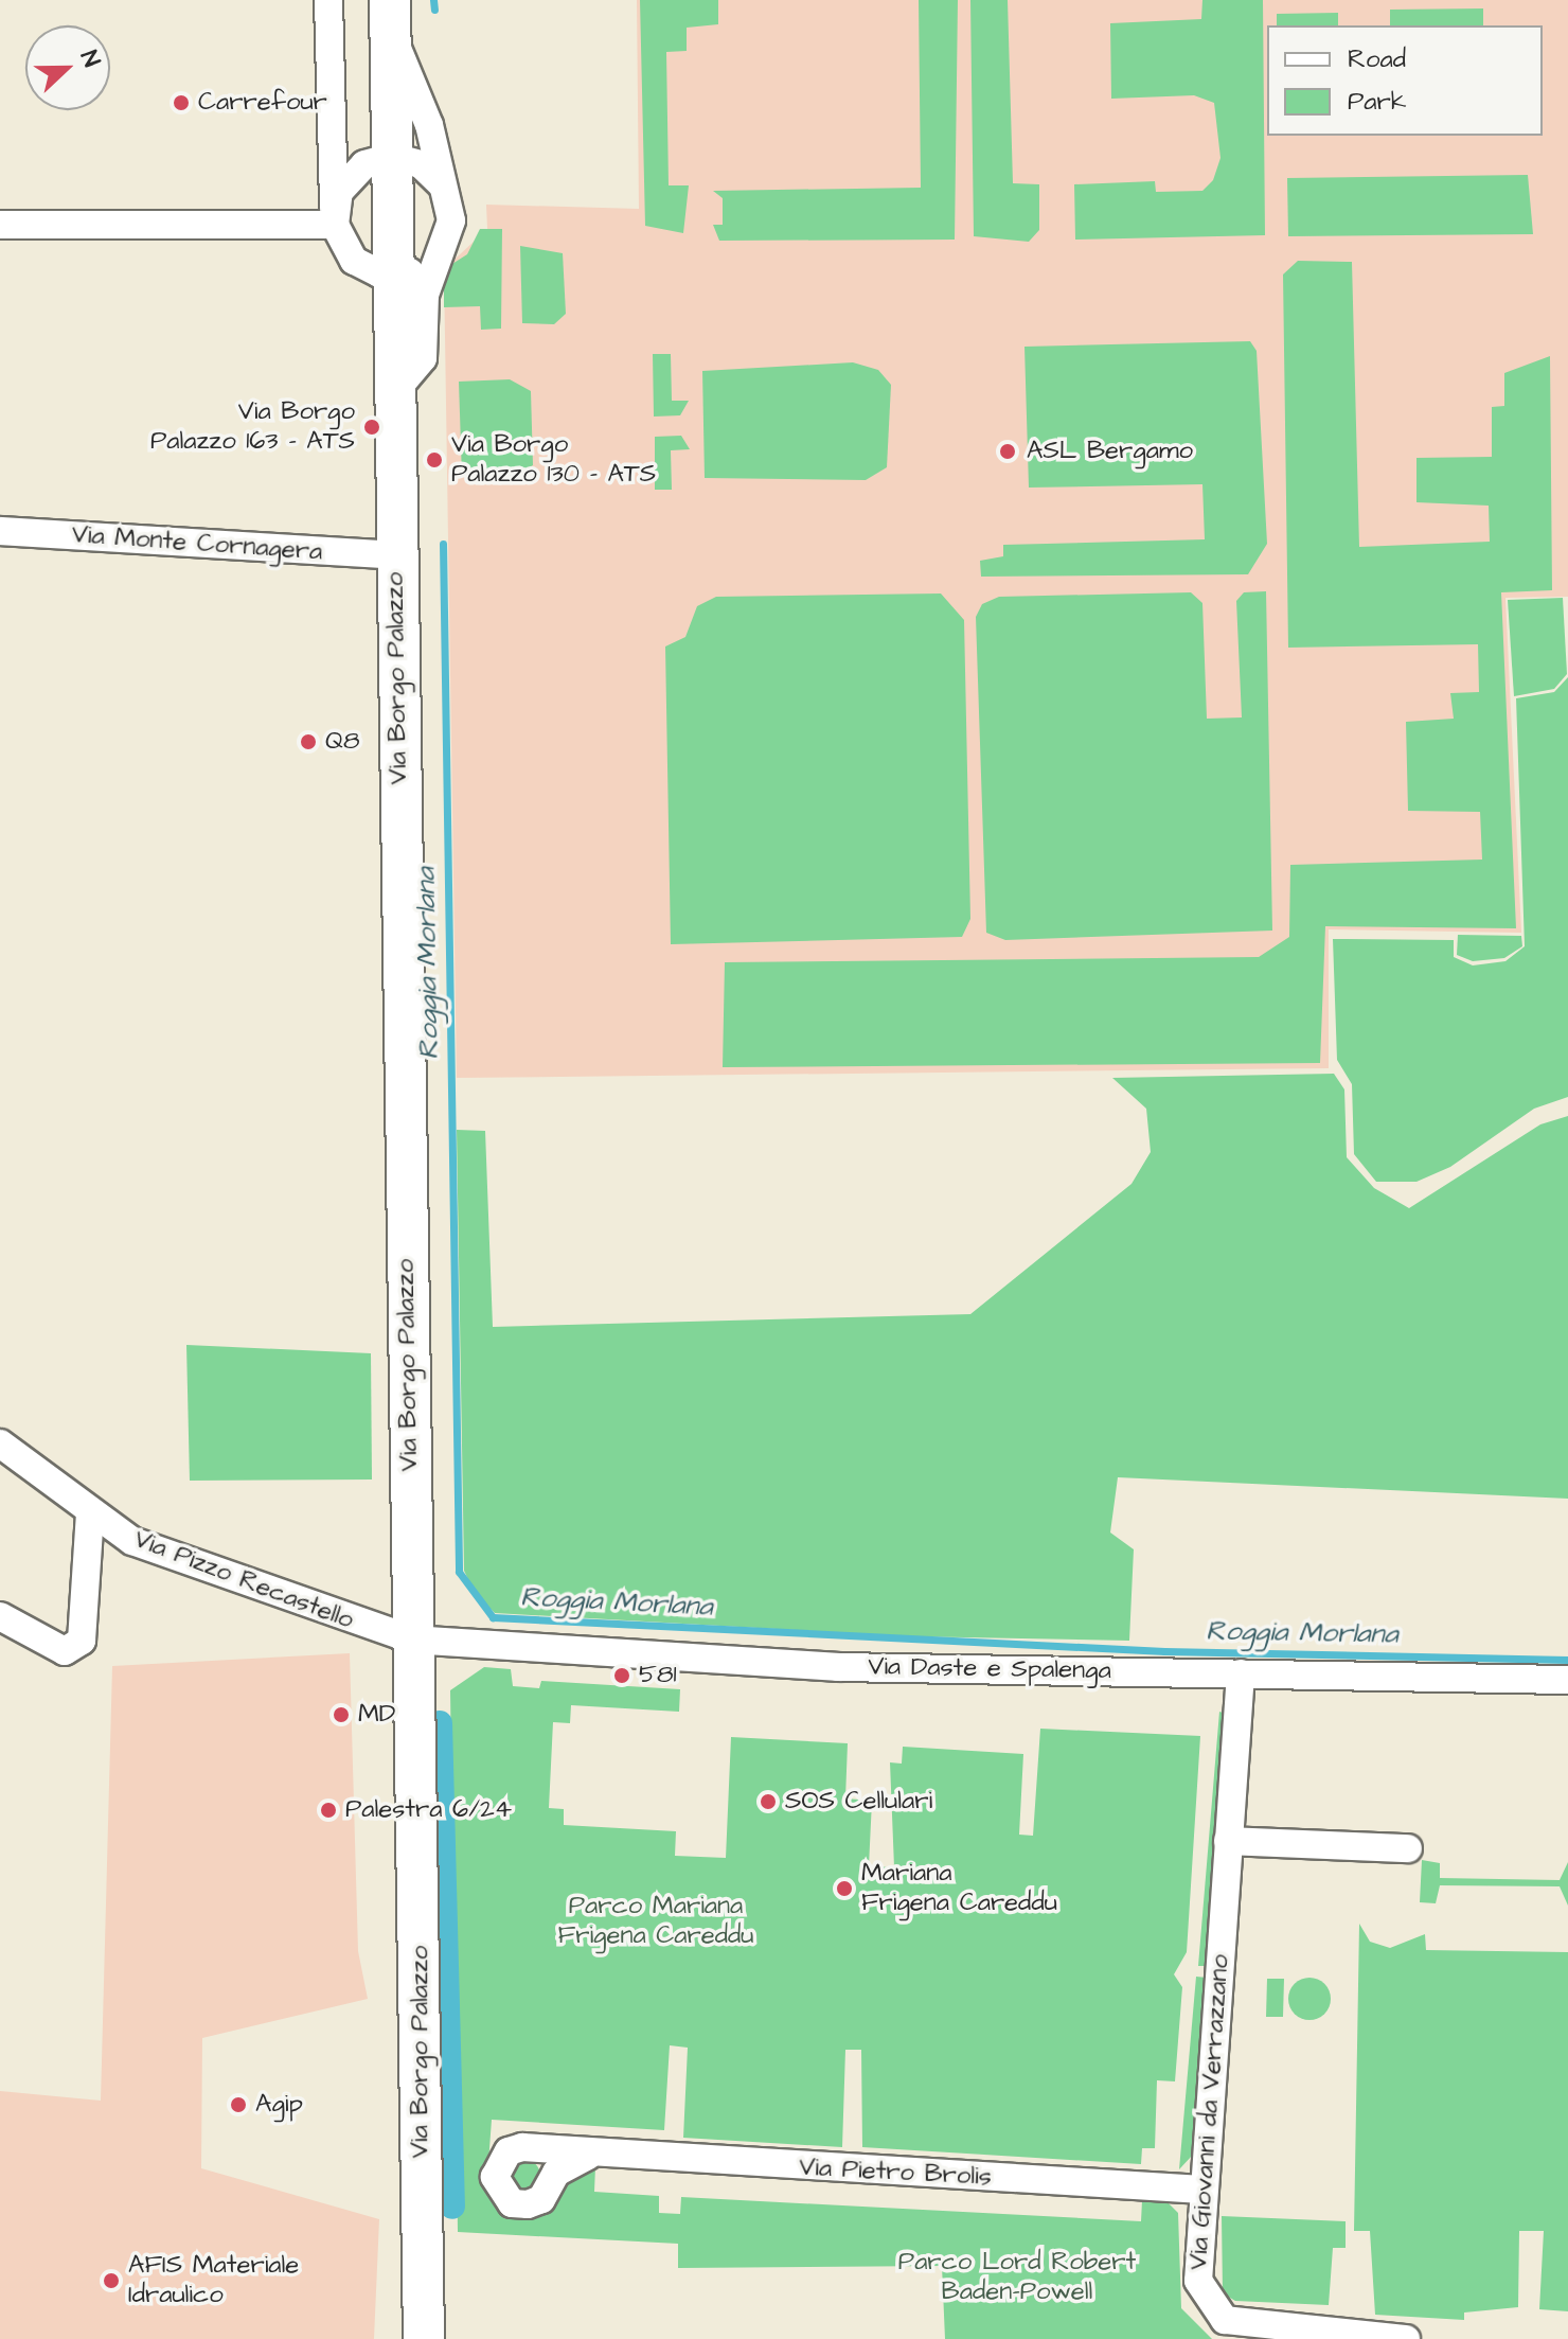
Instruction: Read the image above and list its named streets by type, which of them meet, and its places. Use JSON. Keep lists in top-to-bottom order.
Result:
{
  "streets": {
    "main road": ["Via Borgo Palazzo"],
    "street": [
      "Via Monte Cornagera",
      "Via Pizzo Recastello",
      "Via Daste e Spalenga",
      "Via Giovanni da Verrazzano",
      "Via Pietro Brolis"
    ]
  },
  "crossings": [
    ["Via Monte Cornagera", "Via Borgo Palazzo"],
    ["Via Borgo Palazzo", "Via Pizzo Recastello"],
    ["Via Borgo Palazzo", "Via Daste e Spalenga"],
    ["Via Pizzo Recastello", "Via Daste e Spalenga"],
    ["Via Daste e Spalenga", "Via Giovanni da Verrazzano"],
    ["Via Giovanni da Verrazzano", "Via Pietro Brolis"]
  ],
  "water": ["Roggia Morlana"],
  "parks": ["Parco Mariana Frigena Careddu", "Parco Lord Robert Baden-Powell"],
  "places": [
    "Carrefour",
    "Via Borgo Palazzo 163 - ATS",
    "ASL Bergamo",
    "Via Borgo Palazzo 130 - ATS",
    "Q8",
    "581",
    "MD",
    "SOS Cellulari",
    "Palestra 6/24",
    "Mariana Frigena Careddu",
    "Agip",
    "AFIS Materiale Idraulico"
  ],
  "legend": ["Road", "Park"],
  "north": "right"
}
